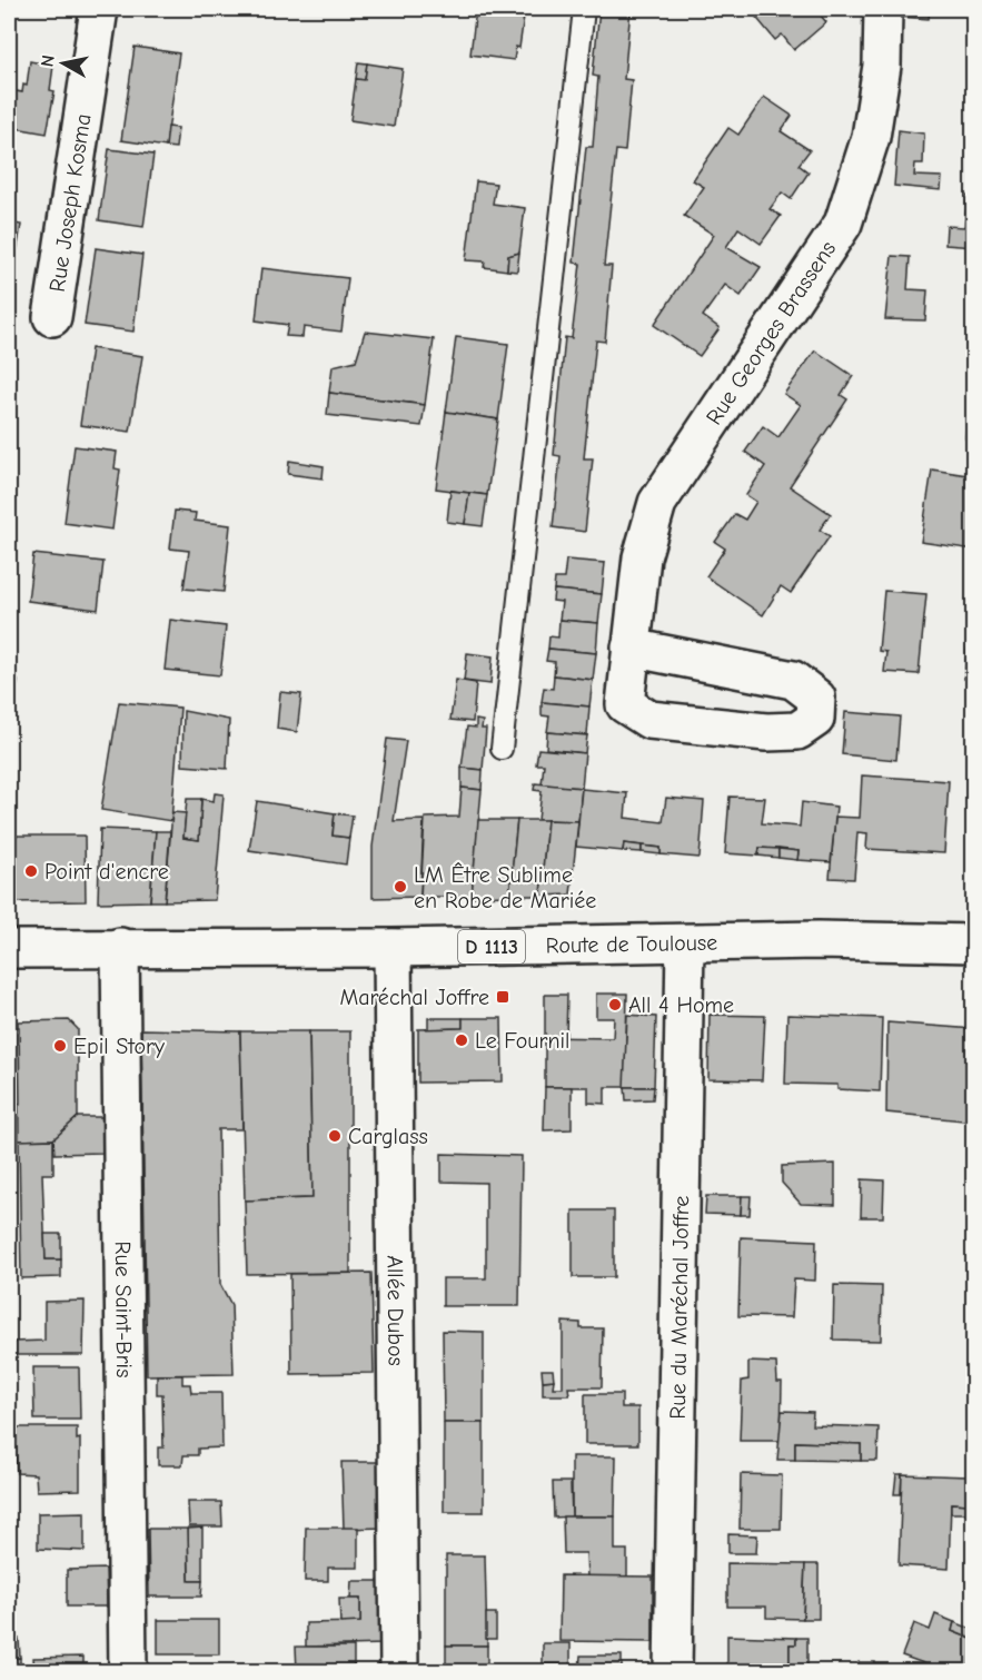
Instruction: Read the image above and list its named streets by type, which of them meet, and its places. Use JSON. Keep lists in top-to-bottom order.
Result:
{
  "streets": {
    "street": [
      "Rue Joseph Kosma",
      "Rue Georges Brassens",
      "Route de Toulouse",
      "D 1113",
      "Rue du Maréchal Joffre",
      "Rue Saint-Bris",
      "Allée Dubos"
    ]
  },
  "crossings": [
    ["Route de Toulouse", "Rue du Maréchal Joffre"],
    ["Route de Toulouse", "Rue Saint-Bris"],
    ["Route de Toulouse", "Allée Dubos"]
  ],
  "places": {
    "other": [
      "Point d'encre",
      "LM Être Sublime en Robe de Mariée",
      "All 4 Home",
      "Le Fournil",
      "Epil Story",
      "Carglass"
    ],
    "transit": ["Maréchal Joffre"]
  },
  "north": "left"
}
